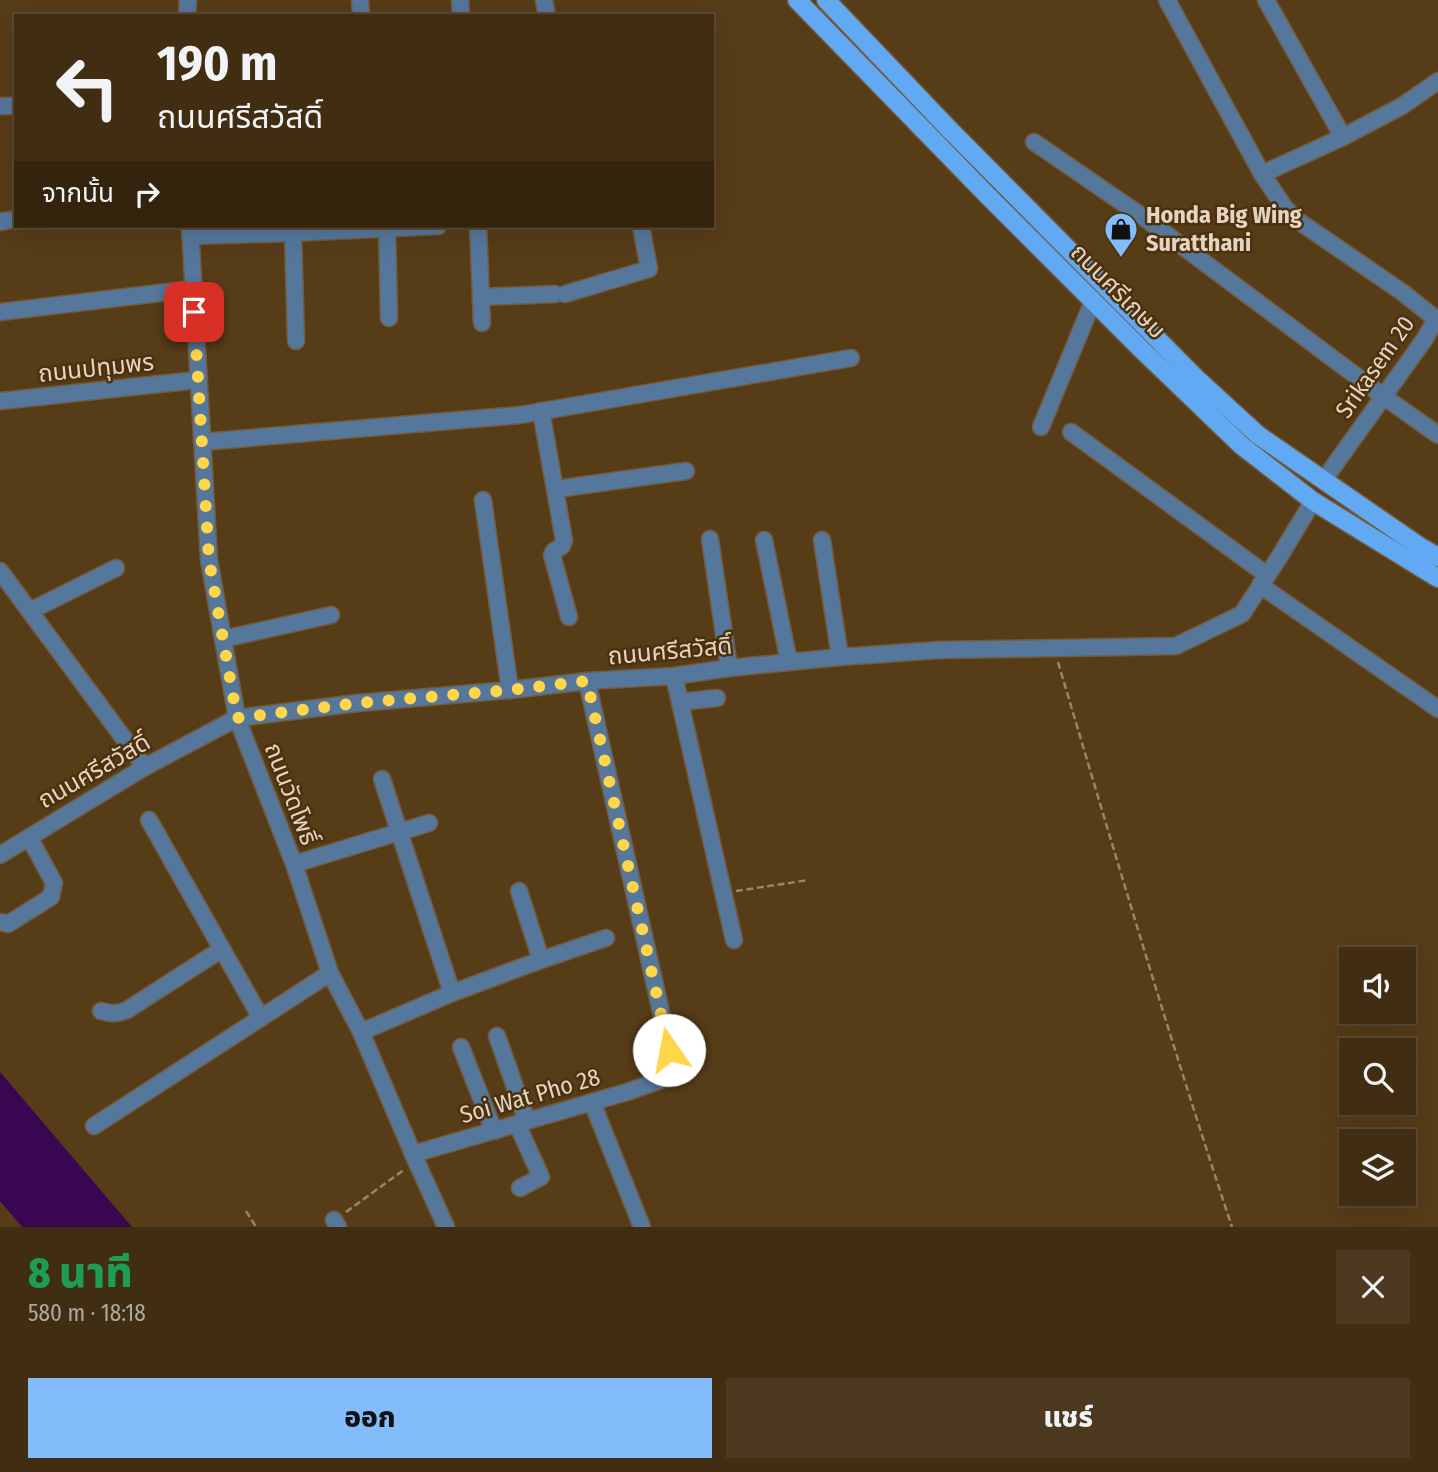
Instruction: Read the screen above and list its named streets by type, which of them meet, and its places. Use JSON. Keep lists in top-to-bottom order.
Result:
{
  "streets": {
    "main road": ["ถนนศรีเกษม"],
    "street": [
      "Srikasem 20",
      "ถนนปทุมพร",
      "ถนนศรีสวัสดิ์",
      "ถนนวัดโพธิ์",
      "Soi Wat Pho 28"
    ]
  },
  "crossings": [
    ["ถนนศรีเกษม", "Srikasem 20"],
    ["ถนนศรีเกษม", "ถนนศรีสวัสดิ์"],
    ["ถนนปทุมพร", "ถนนวัดโพธิ์"],
    ["ถนนศรีสวัสดิ์", "ถนนวัดโพธิ์"],
    ["ถนนศรีสวัสดิ์", "Soi Wat Pho 28"],
    ["ถนนวัดโพธิ์", "Soi Wat Pho 28"]
  ],
  "places": {
    "shop": ["Honda Big Wing Suratthani"]
  },
  "page": {
    "turn": ["190 m", "ถนนศรีสวัสดิ์"],
    "then": "จากนั้น",
    "heading": ["8 นาที", "580 m · 18:18"],
    "buttons": ["ออก", "แชร์"]
  }
}
